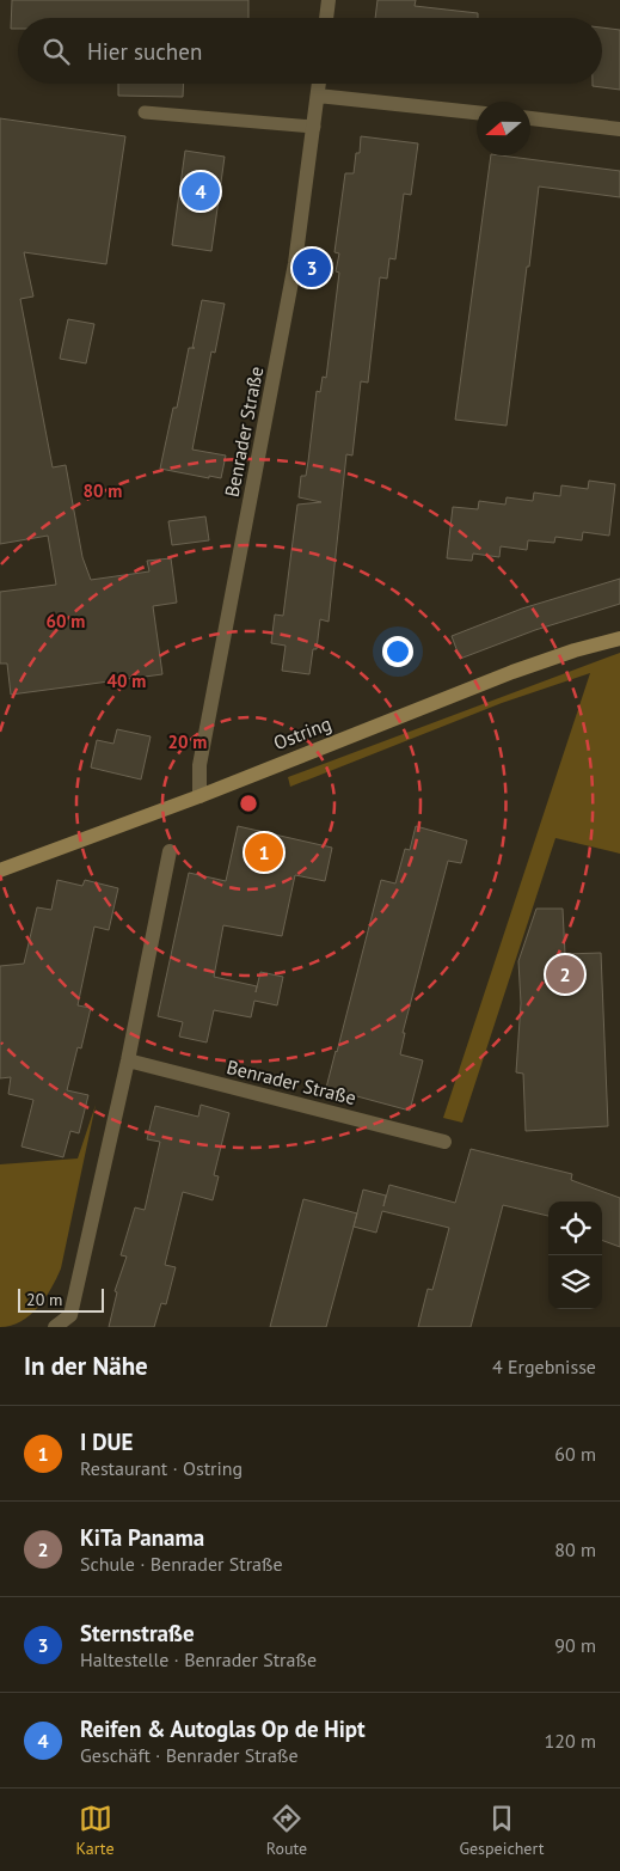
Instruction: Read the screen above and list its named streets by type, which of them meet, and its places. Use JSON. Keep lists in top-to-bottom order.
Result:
{
  "streets": {
    "main road": ["Ostring"],
    "street": ["Benrader Straße"]
  },
  "crossings": [
    ["Benrader Straße", "Ostring"]
  ],
  "scale_bar": "20 m",
  "north": "left",
  "page": {
    "search": "Hier suchen",
    "pins": [
      "4",
      "3",
      "1",
      "2"
    ],
    "scale": "20 m",
    "heading": ["In der Nähe", "4 Ergebnisse"],
    "list": [
      {
        "mark": "1",
        "name": "I DUE",
        "note": "Restaurant · Ostring",
        "value": "60 m"
      },
      {
        "mark": "2",
        "name": "KiTa Panama",
        "note": "Schule · Benrader Straße",
        "value": "80 m"
      },
      {
        "mark": "3",
        "name": "Sternstraße",
        "note": "Haltestelle · Benrader Straße",
        "value": "90 m"
      },
      {
        "mark": "4",
        "name": "Reifen & Autoglas Op de Hipt",
        "note": "Geschäft · Benrader Straße",
        "value": "120 m"
      }
    ],
    "nav": ["Karte", "Route", "Gespeichert"]
  },
  "rings": [
    "80 m",
    "60 m",
    "40 m",
    "20 m"
  ]
}
